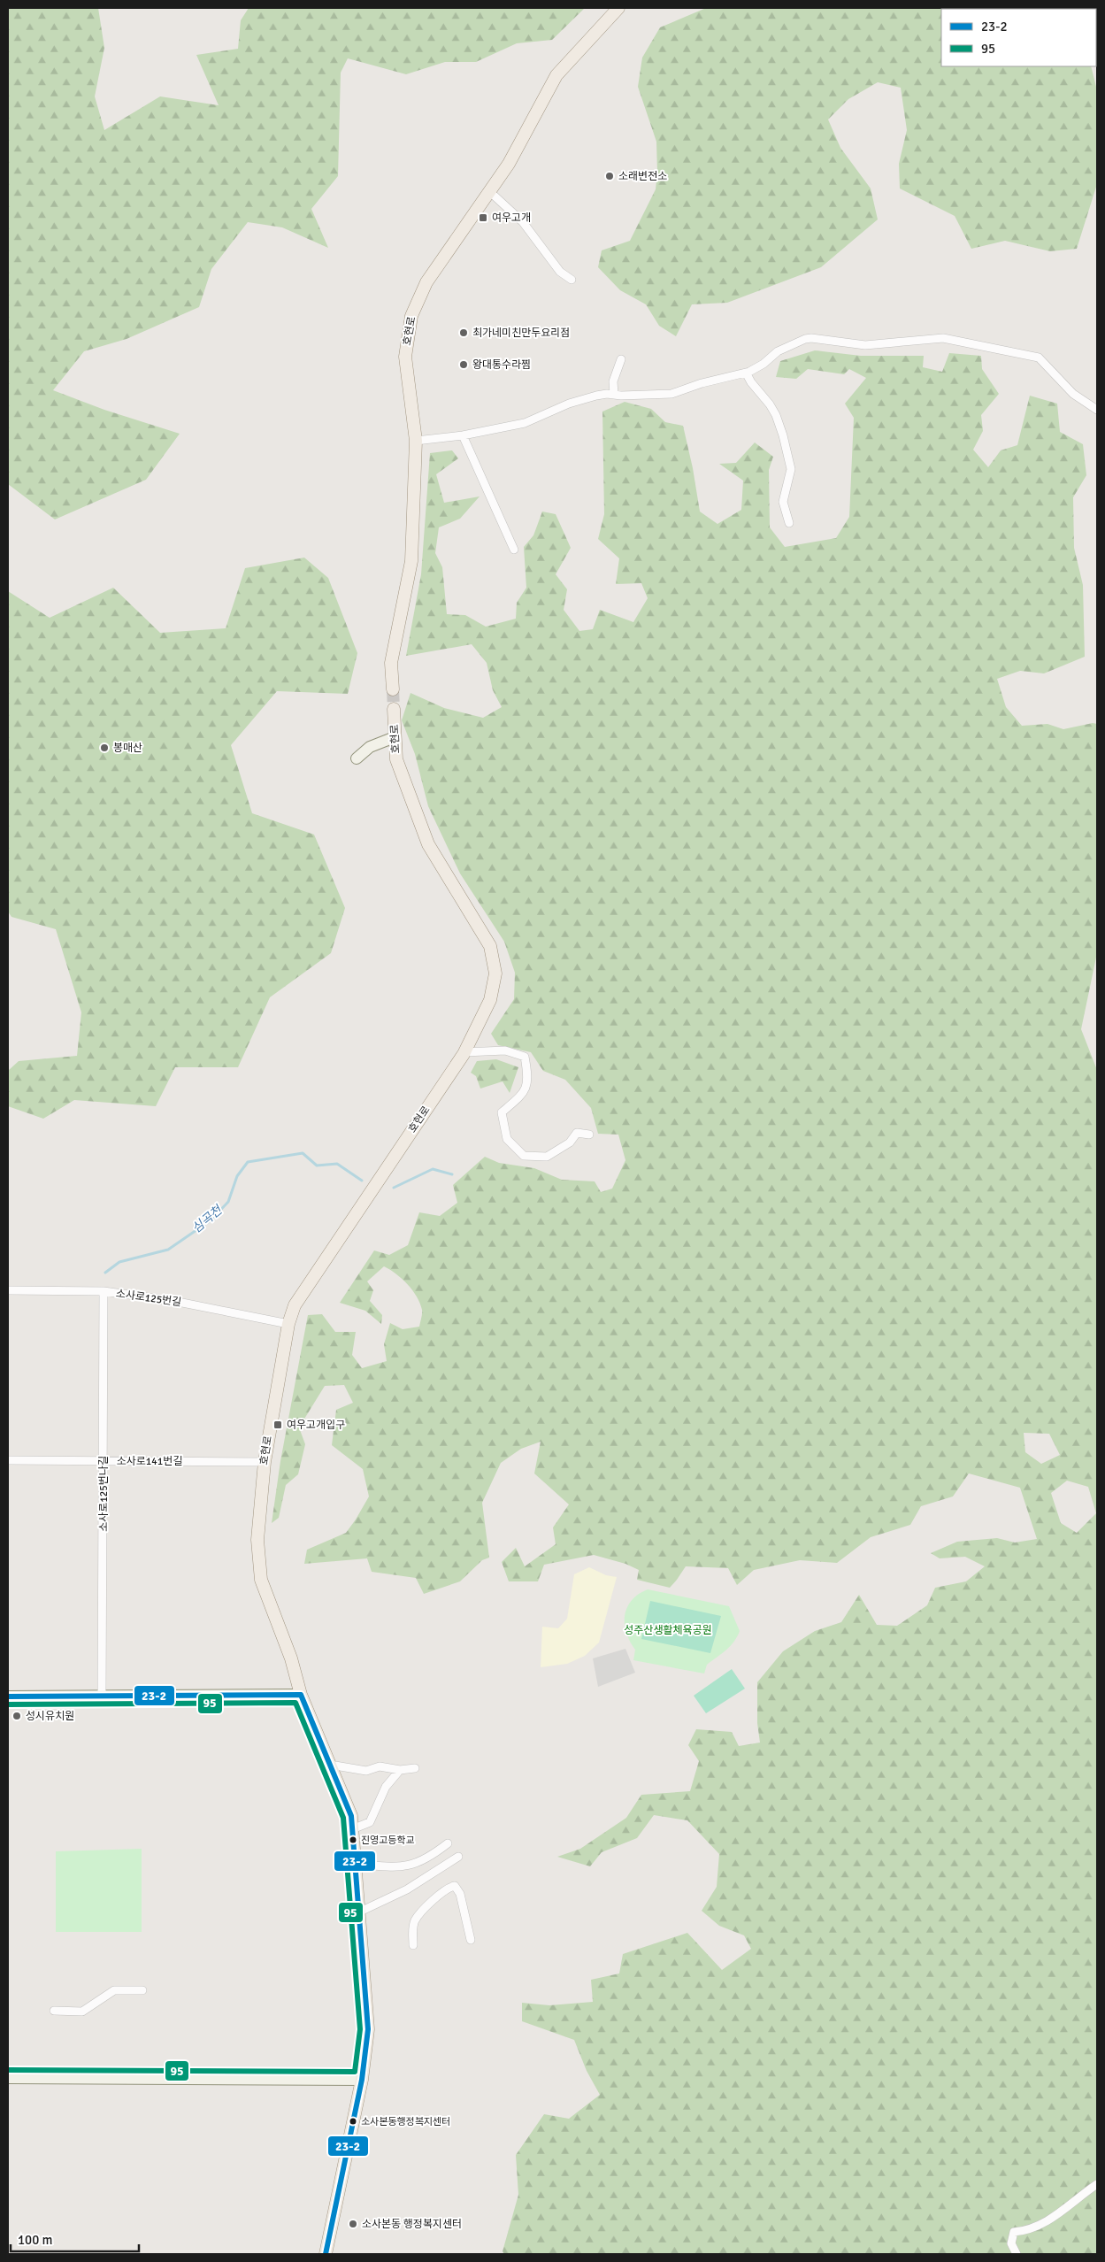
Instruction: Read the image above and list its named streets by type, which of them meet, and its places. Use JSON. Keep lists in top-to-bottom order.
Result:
{
  "streets": {
    "main road": ["호현로"],
    "street": ["소사로125번길", "소사로141번길", "소사로125번나길"]
  },
  "crossings": [
    ["호현로", "소사로125번길"],
    ["호현로", "소사로141번길"],
    ["소사로125번길", "소사로125번나길"],
    ["소사로141번길", "소사로125번나길"]
  ],
  "water": ["심곡천"],
  "parks": ["성주산생활체육공원"],
  "places": {
    "other": [
      "소래변전소",
      "최가네미친만두요리점",
      "왕대통수라찜",
      "봉매산",
      "성시유치원",
      "진영고등학교",
      "소사본동행정복지센터",
      "소사본동 행정복지센터"
    ],
    "transit": ["여우고개", "여우고개입구"]
  },
  "lines": ["transit line 23-2", "transit line 95"],
  "legend": ["23-2", "95"],
  "scale_bar": "100 m"
}
